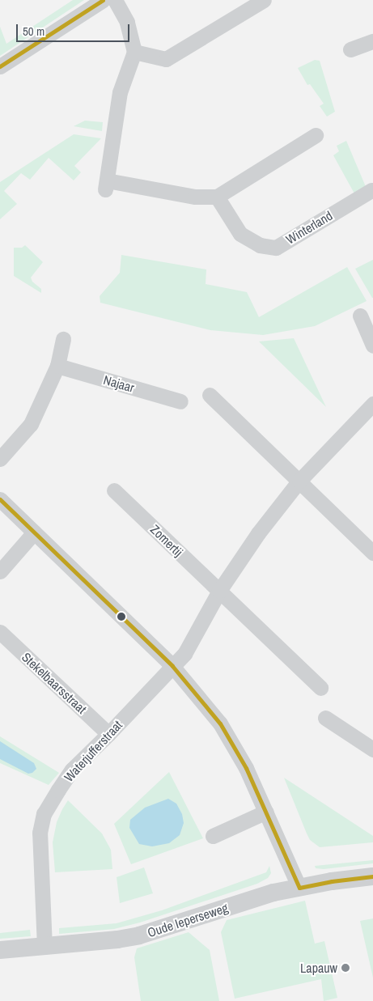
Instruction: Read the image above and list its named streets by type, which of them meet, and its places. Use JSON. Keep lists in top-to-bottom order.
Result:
{
  "streets": {
    "street": [
      "Winterland",
      "Najaar",
      "Zomertij",
      "Stekelbaarsstraat",
      "Waterjufferstraat",
      "Oude Ieperseweg"
    ]
  },
  "crossings": [
    ["Stekelbaarsstraat", "Waterjufferstraat"],
    ["Waterjufferstraat", "Oude Ieperseweg"]
  ],
  "places": ["Lapauw"],
  "scale_bar": "50 m"
}
